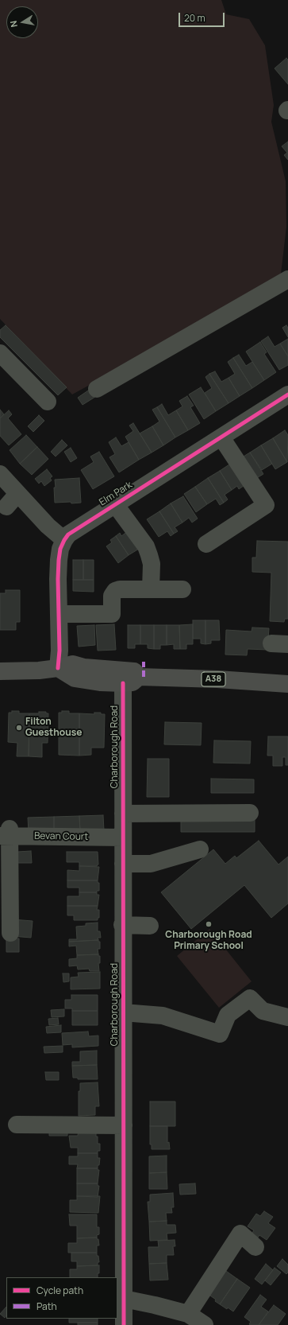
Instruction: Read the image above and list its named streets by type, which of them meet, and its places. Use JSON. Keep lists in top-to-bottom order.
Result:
{
  "streets": {
    "main road": ["A38"],
    "street": ["Elm Park", "Charborough Road", "Bevan Court"]
  },
  "crossings": [
    ["Elm Park", "A38"],
    ["A38", "Charborough Road"],
    ["Charborough Road", "Bevan Court"]
  ],
  "places": ["Filton Guesthouse", "Charborough Road Primary School"],
  "legend": ["Cycle path", "Path"],
  "scale_bar": "20 m",
  "north": "left"
}
